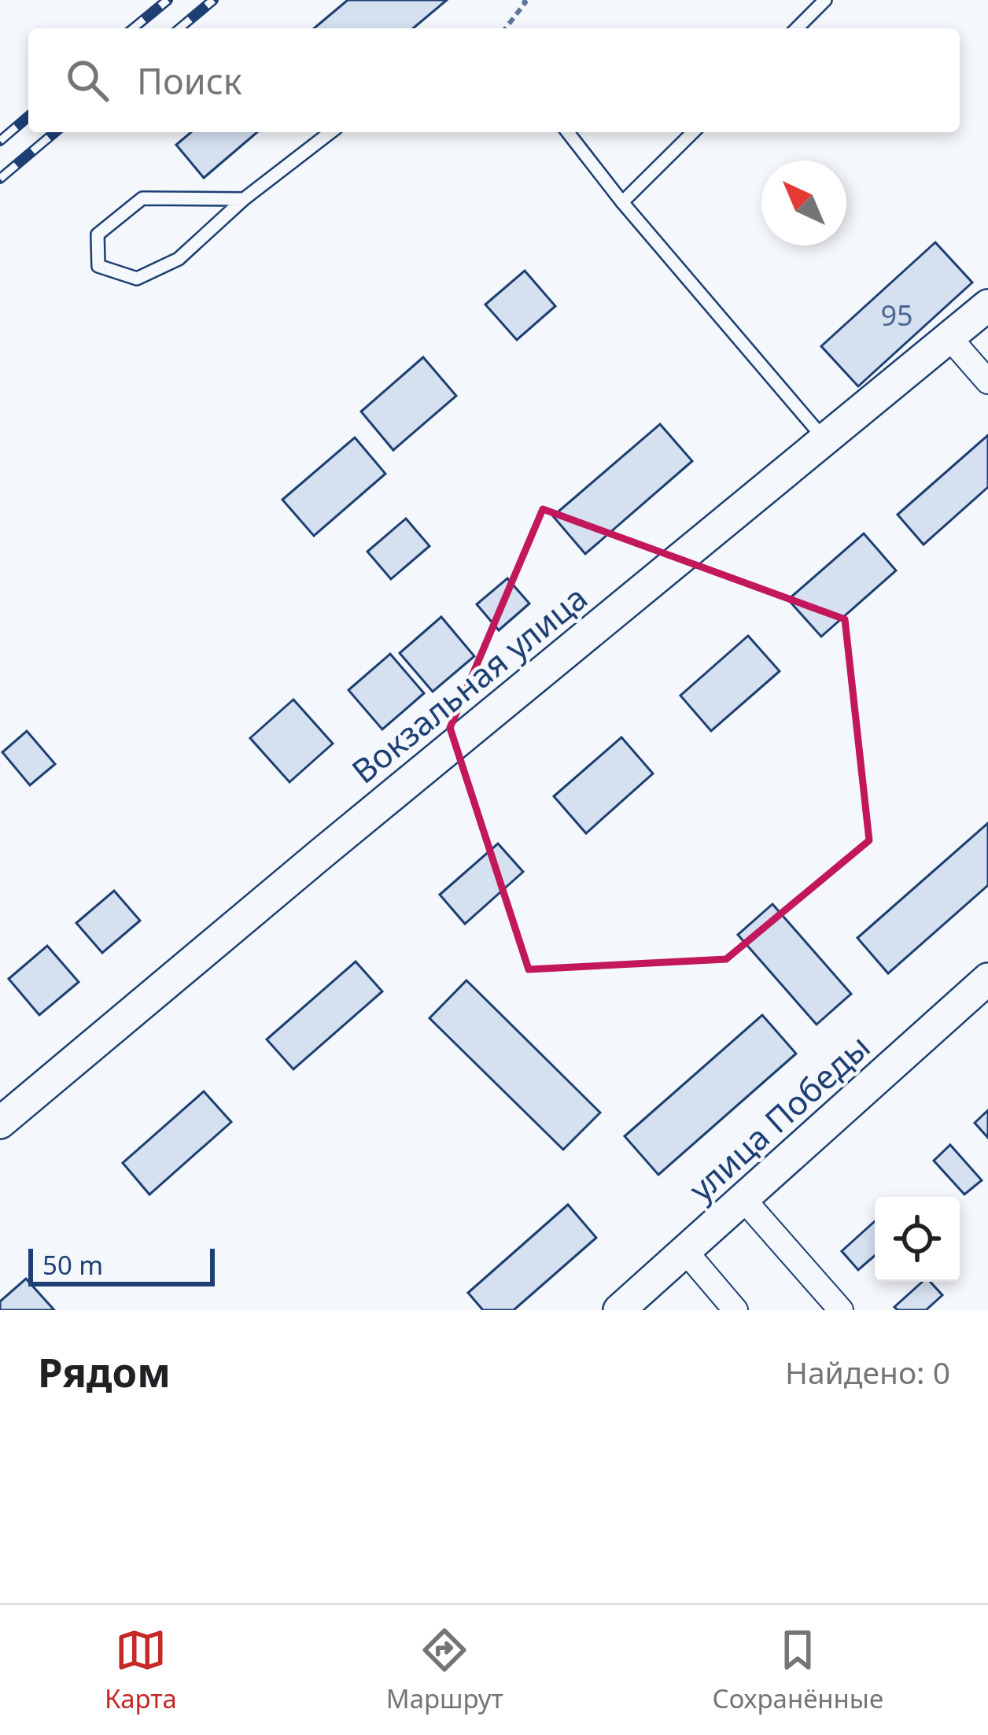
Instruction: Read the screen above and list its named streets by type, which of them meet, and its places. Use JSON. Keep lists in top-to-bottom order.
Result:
{
  "streets": {
    "street": ["Вокзальная улица", "улица Победы"]
  },
  "house_numbers": ["95"],
  "scale_bar": "50 m",
  "north": "top left",
  "page": {
    "search": "Поиск",
    "scale": "50 m",
    "heading": ["Рядом", "Найдено: 0"],
    "nav": ["Карта", "Маршрут", "Сохранённые"]
  }
}
